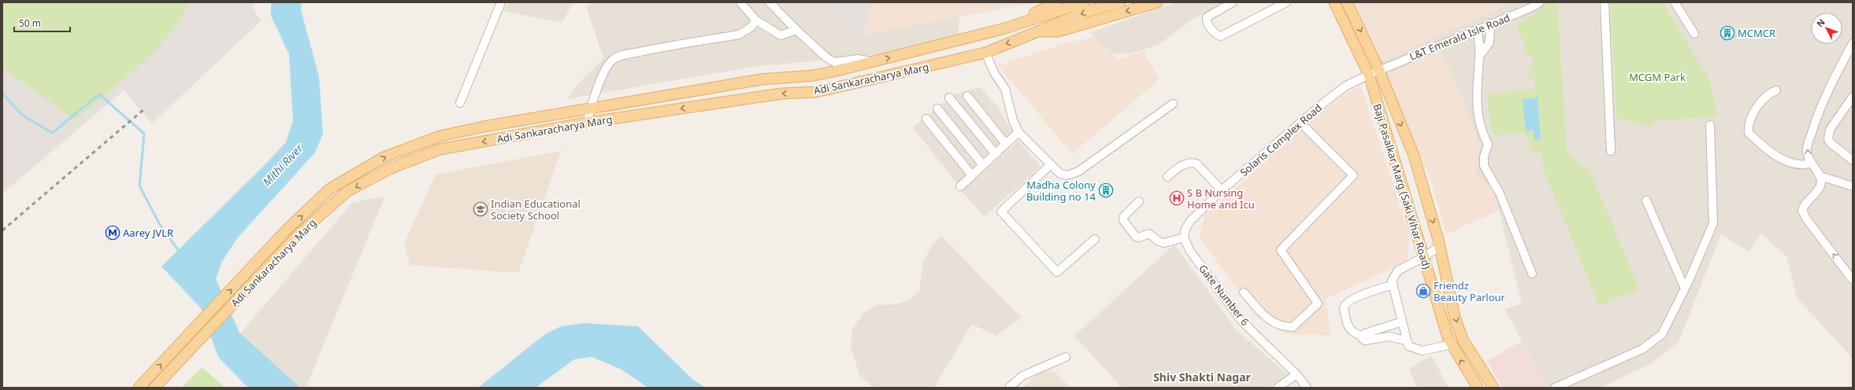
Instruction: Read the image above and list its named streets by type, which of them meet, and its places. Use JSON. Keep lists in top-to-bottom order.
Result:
{
  "streets": {
    "main road": ["Adi Sankaracharya Marg", "Baji Pasalkar Marg (Saki Vihar Road)"],
    "street": ["L&T Emerald Isle Road", "Solaris Complex Road", "Gate Number 6"]
  },
  "crossings": [
    ["L&T Emerald Isle Road", "Solaris Complex Road"],
    ["L&T Emerald Isle Road", "Baji Pasalkar Marg (Saki Vihar Road)"],
    ["Solaris Complex Road", "Baji Pasalkar Marg (Saki Vihar Road)"],
    ["Solaris Complex Road", "Gate Number 6"]
  ],
  "districts": ["Shiv Shakti Nagar"],
  "water": ["Mithi River"],
  "parks": ["MCGM Park"],
  "places": {
    "building": ["MCMCR", "Madha Colony Building no 14"],
    "hospital": ["S B Nursing Home and Icu"],
    "school or university": ["Indian Educational Society School"],
    "metro station": ["Aarey JVLR"],
    "shop": ["Friendz Beauty Parlour"]
  },
  "scale_bar": "50 m",
  "north": "top left"
}
